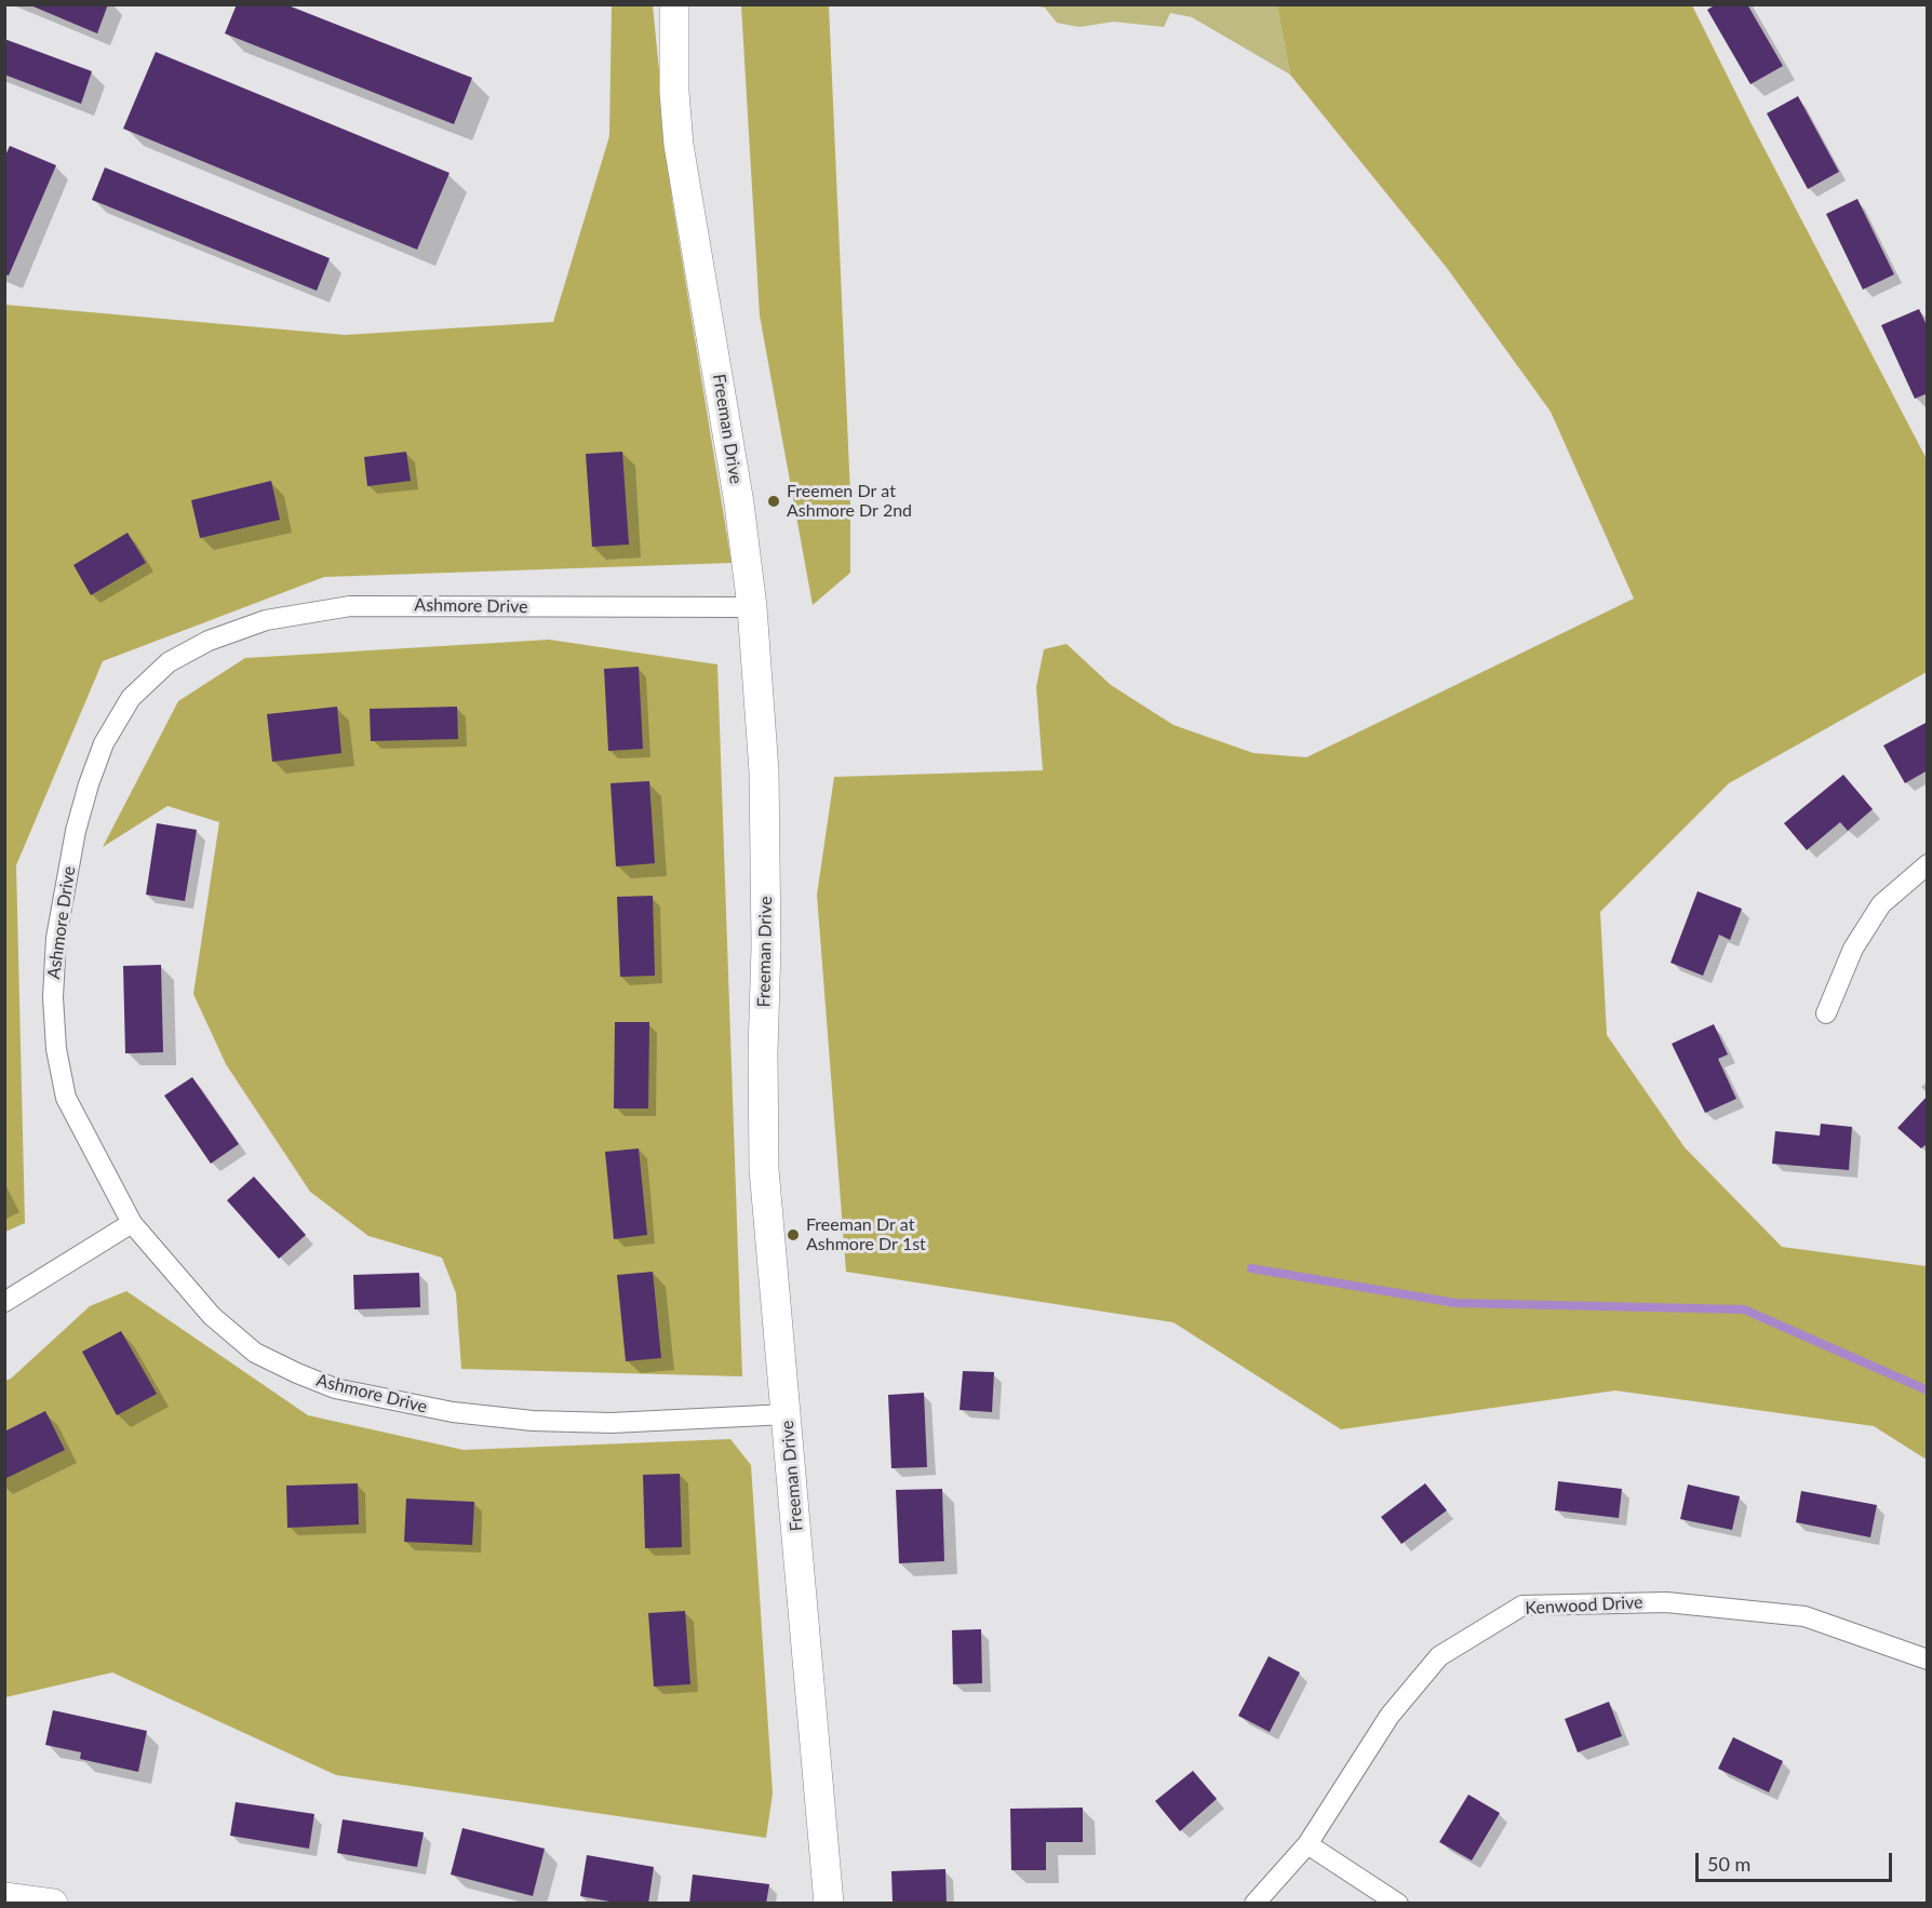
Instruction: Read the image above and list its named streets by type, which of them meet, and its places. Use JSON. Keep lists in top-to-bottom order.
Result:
{
  "streets": {
    "street": ["Freeman Drive", "Ashmore Drive", "Kenwood Drive"]
  },
  "crossings": [
    ["Freeman Drive", "Ashmore Drive"]
  ],
  "places": ["Freemen Dr at Ashmore Dr 2nd", "Freeman Dr at Ashmore Dr 1st"],
  "scale_bar": "50 m"
}
